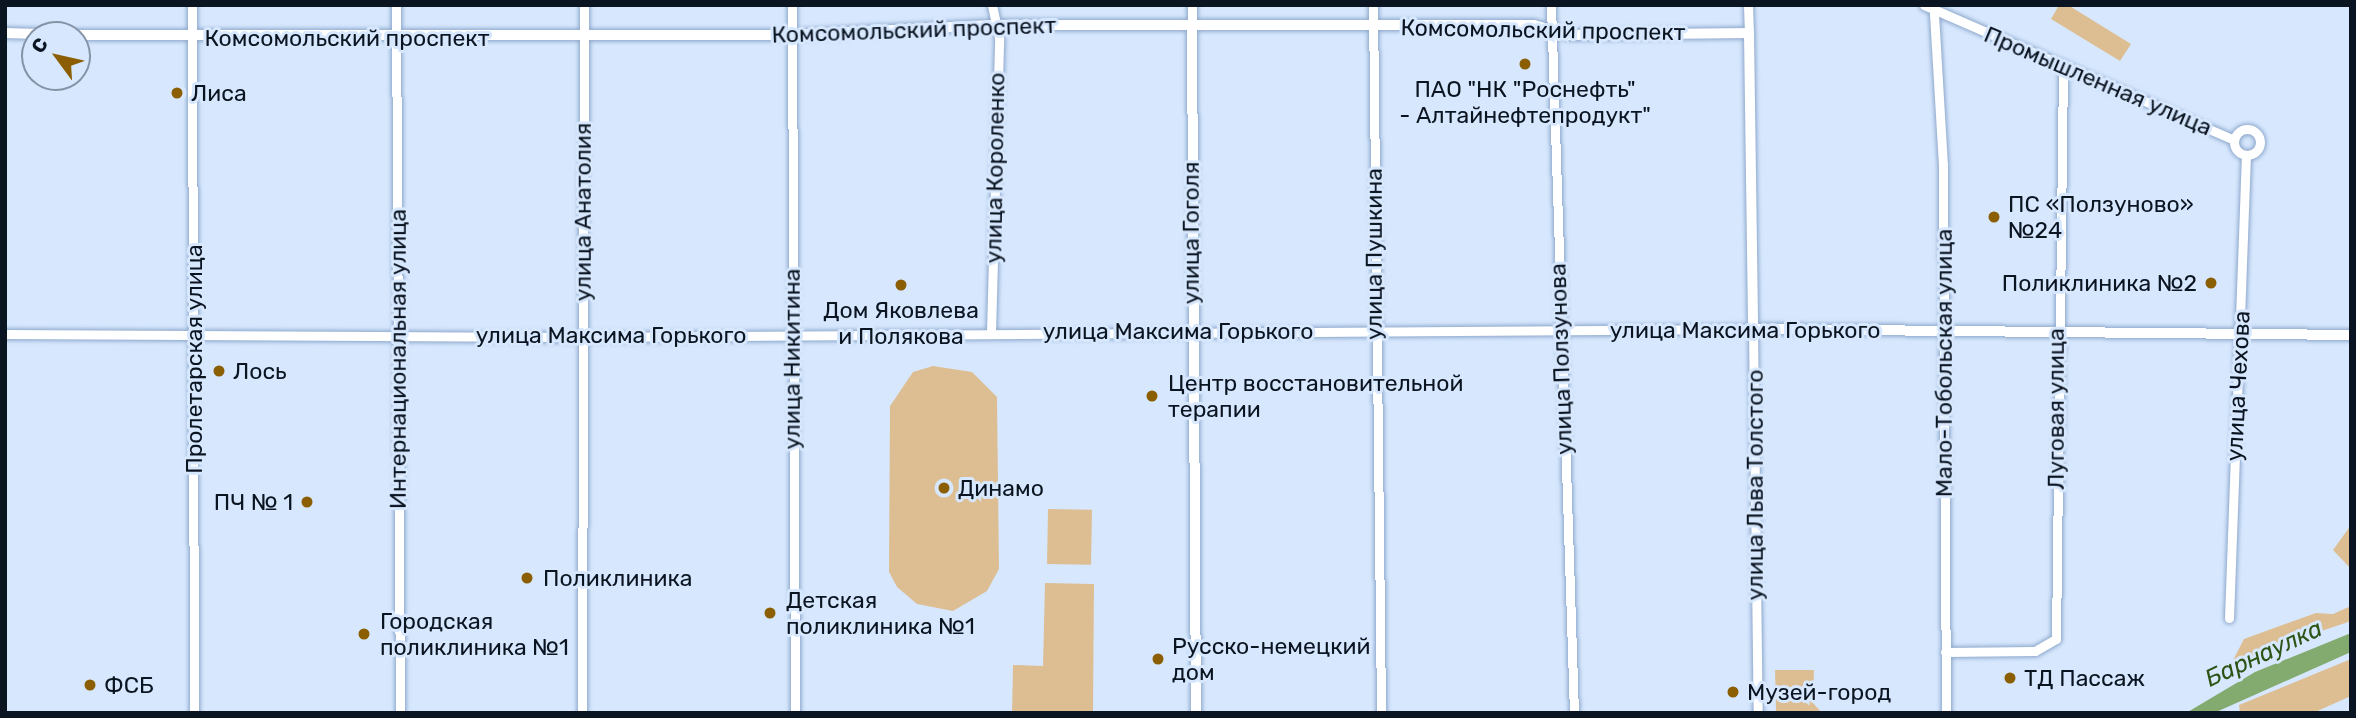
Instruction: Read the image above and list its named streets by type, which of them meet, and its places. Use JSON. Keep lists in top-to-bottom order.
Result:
{
  "streets": {
    "street": [
      "Комсомольский проспект",
      "Промышленная улица",
      "улица Короленко",
      "улица Анатолия",
      "улица Гоголя",
      "улица Пушкина",
      "улица Максима Горького",
      "Пролетарская улица",
      "Интернациональная улица",
      "улица Никитина",
      "улица Ползунова",
      "Мало-Тобольская улица",
      "улица Чехова",
      "Луговая улица",
      "улица Льва Толстого"
    ]
  },
  "crossings": [
    ["Комсомольский проспект", "улица Короленко"],
    ["Комсомольский проспект", "улица Анатолия"],
    ["Комсомольский проспект", "улица Гоголя"],
    ["Комсомольский проспект", "улица Пушкина"],
    ["Комсомольский проспект", "Пролетарская улица"],
    ["Комсомольский проспект", "Интернациональная улица"],
    ["Комсомольский проспект", "улица Никитина"],
    ["Комсомольский проспект", "улица Ползунова"],
    ["Комсомольский проспект", "улица Льва Толстого"],
    ["Промышленная улица", "Мало-Тобольская улица"],
    ["Промышленная улица", "улица Чехова"],
    ["Промышленная улица", "Луговая улица"],
    ["улица Короленко", "улица Максима Горького"],
    ["улица Анатолия", "улица Максима Горького"],
    ["улица Гоголя", "улица Максима Горького"],
    ["улица Пушкина", "улица Максима Горького"],
    ["улица Максима Горького", "Пролетарская улица"],
    ["улица Максима Горького", "Интернациональная улица"],
    ["улица Максима Горького", "улица Никитина"],
    ["улица Максима Горького", "улица Ползунова"],
    ["улица Максима Горького", "Мало-Тобольская улица"],
    ["улица Максима Горького", "улица Чехова"],
    ["улица Максима Горького", "Луговая улица"],
    ["улица Максима Горького", "улица Льва Толстого"],
    ["Мало-Тобольская улица", "Луговая улица"]
  ],
  "water": ["Барнаулка"],
  "places": [
    "ПАО \"НК \"Роснефть\" - Алтайнефтепродукт\"",
    "Лиса",
    "ПС «Ползуново» №24",
    "Поликлиника №2",
    "Дом Яковлева и Полякова",
    "Лось",
    "Центр восстановительной терапии",
    "Динамо",
    "ПЧ № 1",
    "Поликлиника",
    "Детская поликлиника №1",
    "Городская поликлиника №1",
    "Русско-немецкий дом",
    "ТД Пассаж",
    "ФСБ",
    "Музей-город"
  ],
  "north": "top left"
}
